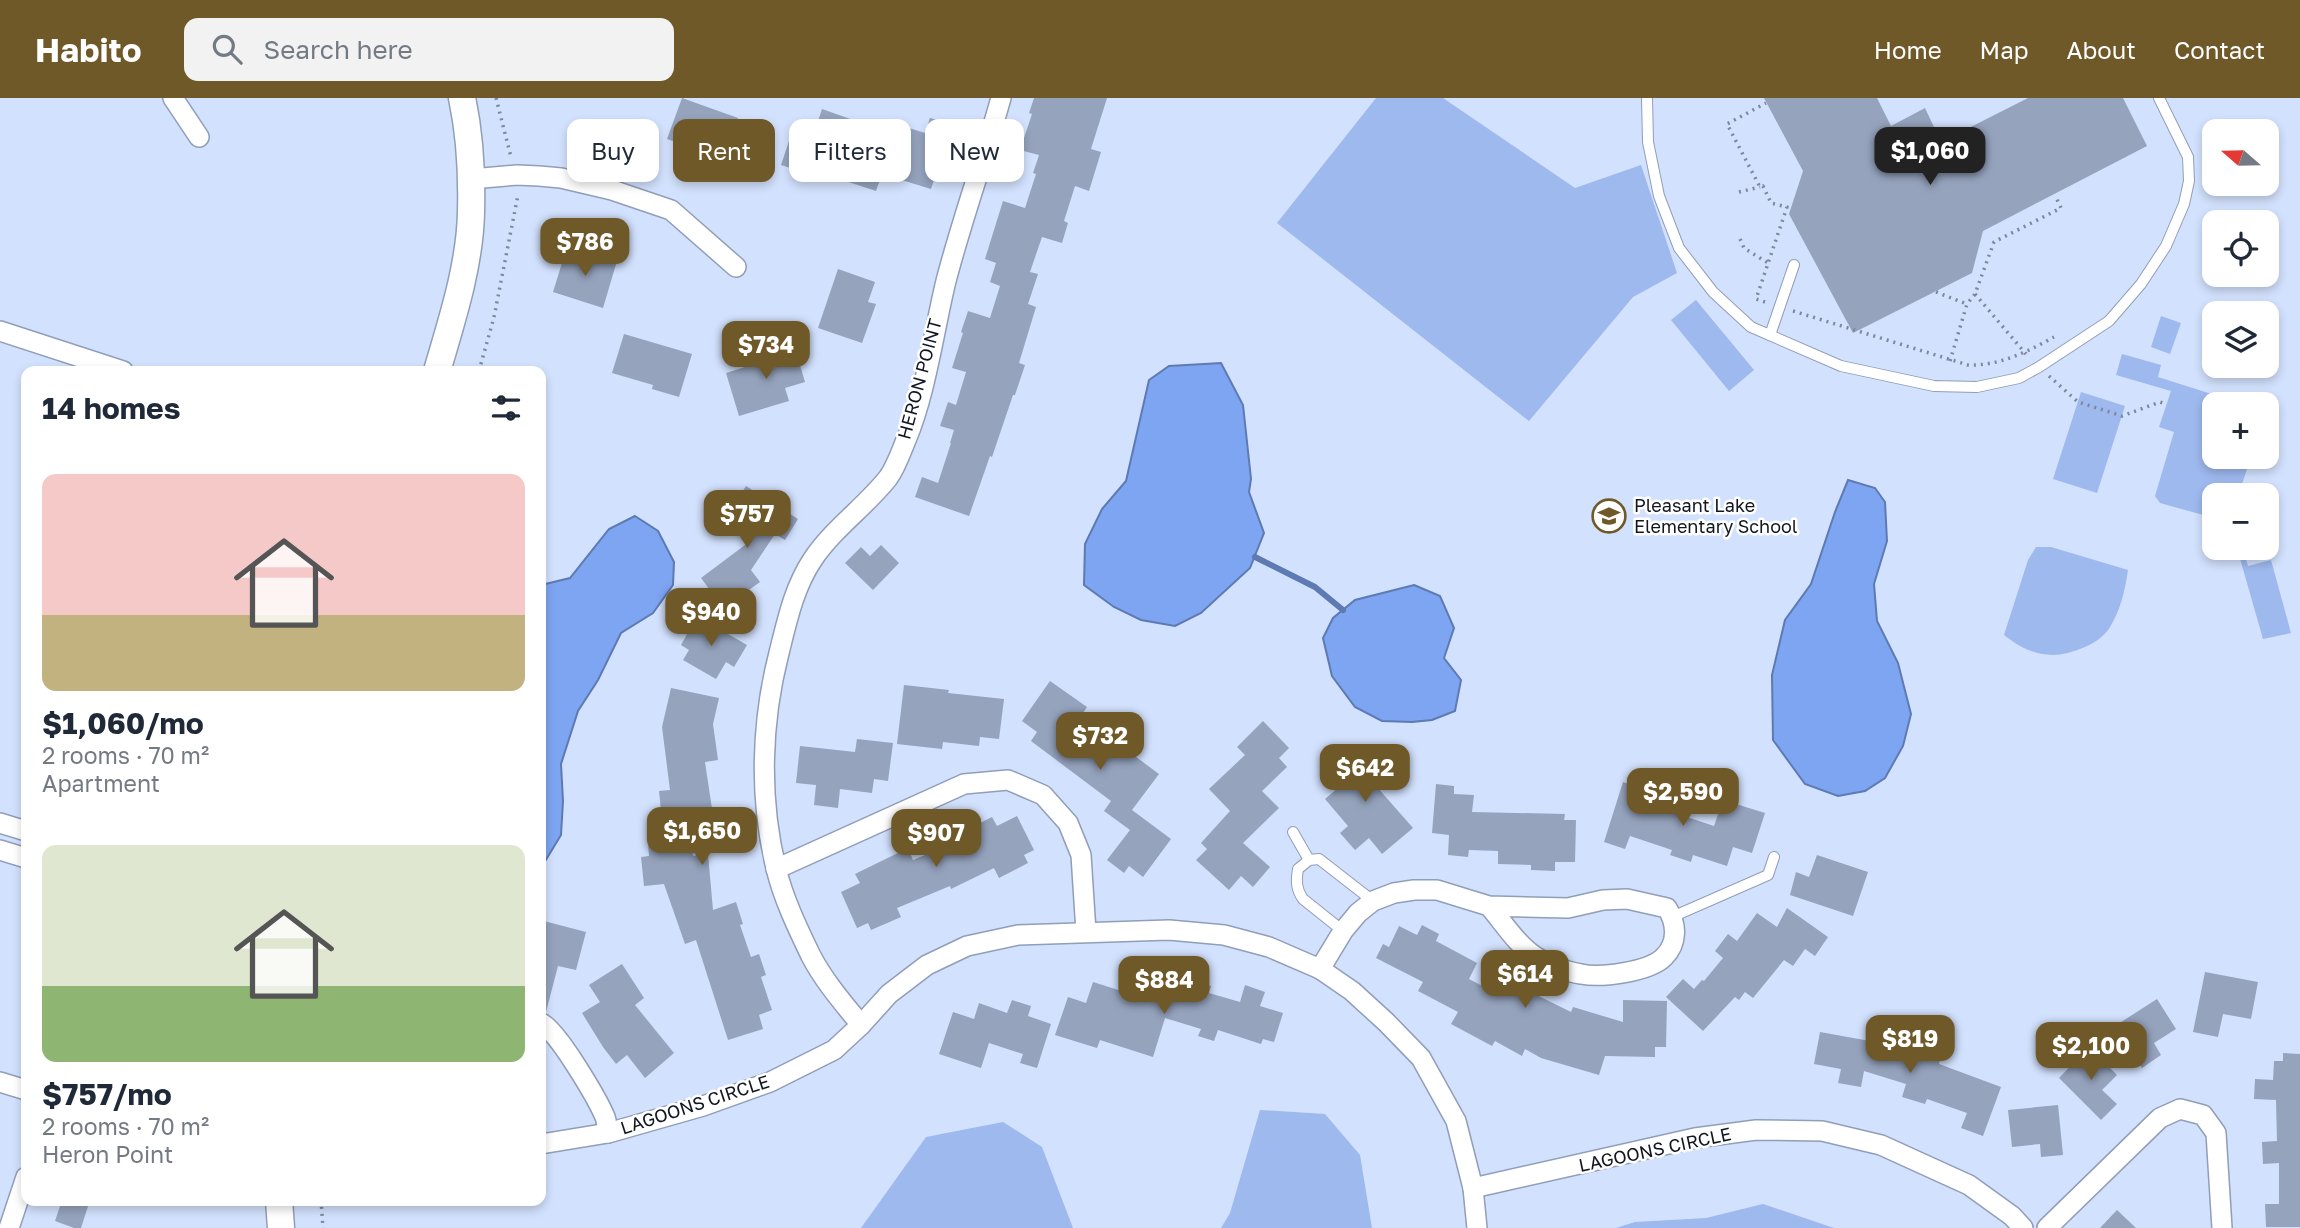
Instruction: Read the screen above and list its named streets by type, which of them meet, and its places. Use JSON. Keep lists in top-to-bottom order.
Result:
{
  "streets": {
    "street": ["HERON POINT", "LAGOONS CIRCLE"]
  },
  "crossings": [
    ["HERON POINT", "LAGOONS CIRCLE"]
  ],
  "places": {
    "school or university": ["Pleasant Lake Elementary School"]
  },
  "north": "left",
  "page": {
    "header": "Habito",
    "search": "Search here",
    "nav": [
      "Home",
      "Map",
      "About",
      "Contact"
    ],
    "map_buttons": ["+", "−"],
    "chip": [
      "Buy",
      "Rent",
      "Filters",
      "New"
    ],
    "price": [
      "$1,060",
      "$786",
      "$734",
      "$757",
      "$940",
      "$732",
      "$642",
      "$2,590",
      "$1,650",
      "$907",
      "$614",
      "$884",
      "$819",
      "$2,100"
    ],
    "heading": "14 homes",
    "list": [
      {
        "name": "$1,060/mo",
        "note": "2 rooms · 70 m² · Apartment"
      },
      {
        "name": "$757/mo",
        "note": "2 rooms · 70 m² · Heron Point"
      }
    ]
  }
}
